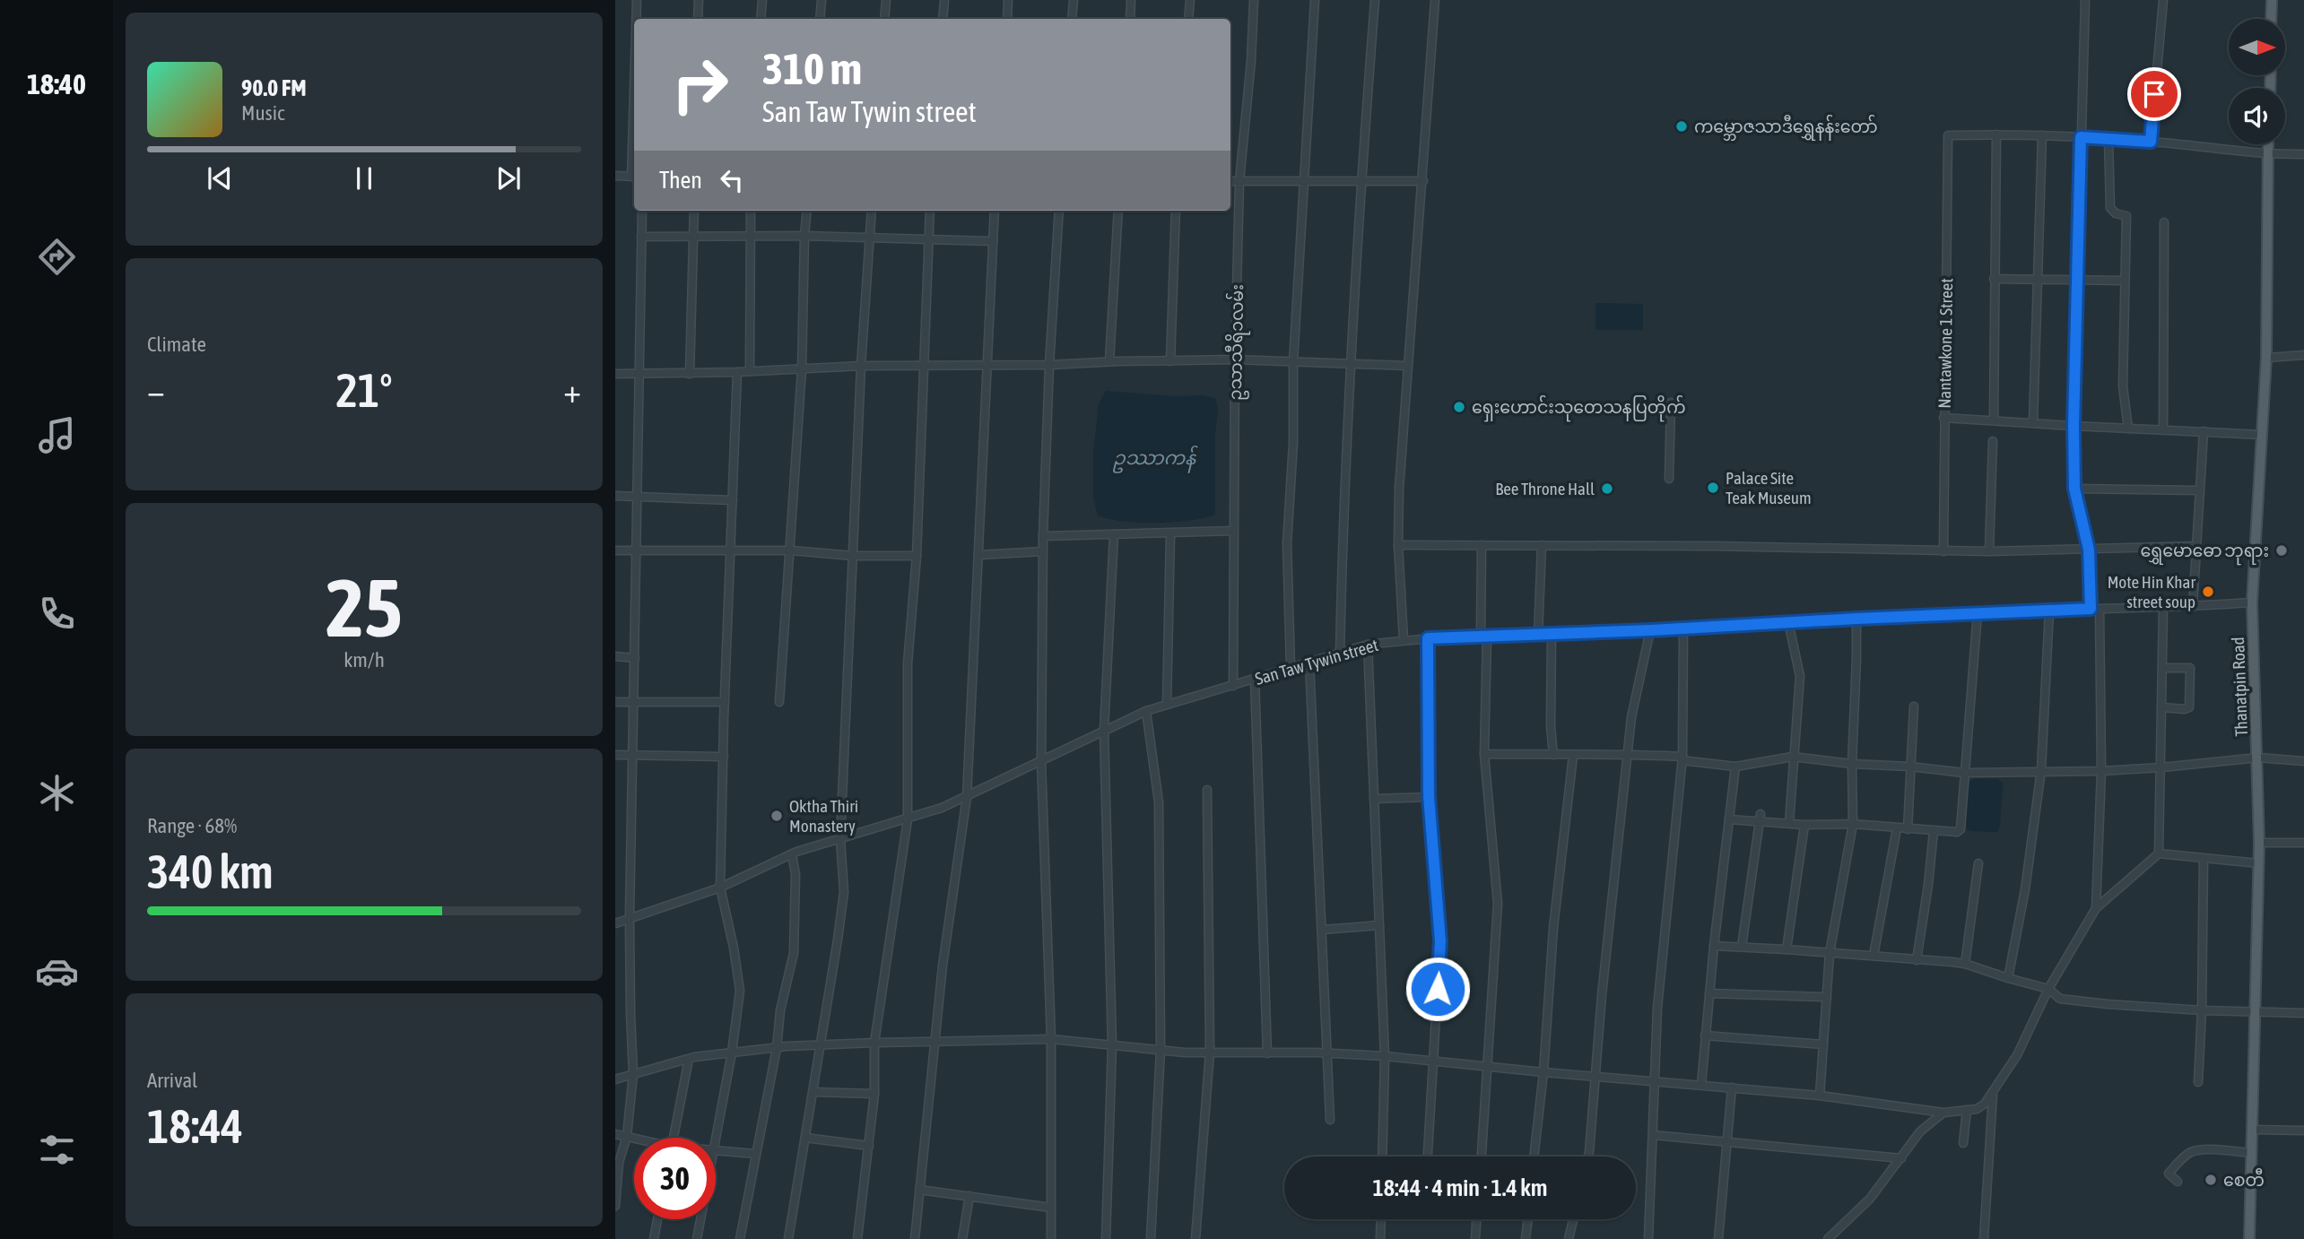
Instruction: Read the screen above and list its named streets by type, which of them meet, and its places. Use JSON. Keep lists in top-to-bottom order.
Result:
{
  "streets": {
    "main road": ["Thanatpin Road"],
    "street": ["ဥသာသီရိ၁လမ်း", "Nantawkone 1 Street", "San Taw Tywin street"]
  },
  "crossings": [
    ["ဥသာသီရိ၁လမ်း", "San Taw Tywin street"],
    ["San Taw Tywin street", "Thanatpin Road"]
  ],
  "water": ["ဥဿာကန်"],
  "places": [
    "ကမ္ဘောဇသာဒီရွှေနန်းတော်",
    "ရှေးဟောင်းသုတေသနပြတိုက်",
    "Palace Site Teak Museum",
    "Bee Throne Hall",
    "ရွှေမောဓော ဘုရား",
    "Mote Hin Khar street soup",
    "Oktha Thiri Monastery",
    "စေတီ"
  ],
  "north": "right",
  "page": {
    "tabs": "18:40",
    "turn": ["310 m", "San Taw Tywin street"],
    "song": ["90.0 FM", "Music"],
    "then": "Then",
    "tile": [
      "Climate",
      ["25", "km/h"],
      ["Range · 68%", "340 km"],
      ["Arrival", "18:44"]
    ],
    "heat": ["−", "21°", "+"],
    "limit": "30",
    "trip": "18:44 · 4 min · 1.4 km"
  }
}
